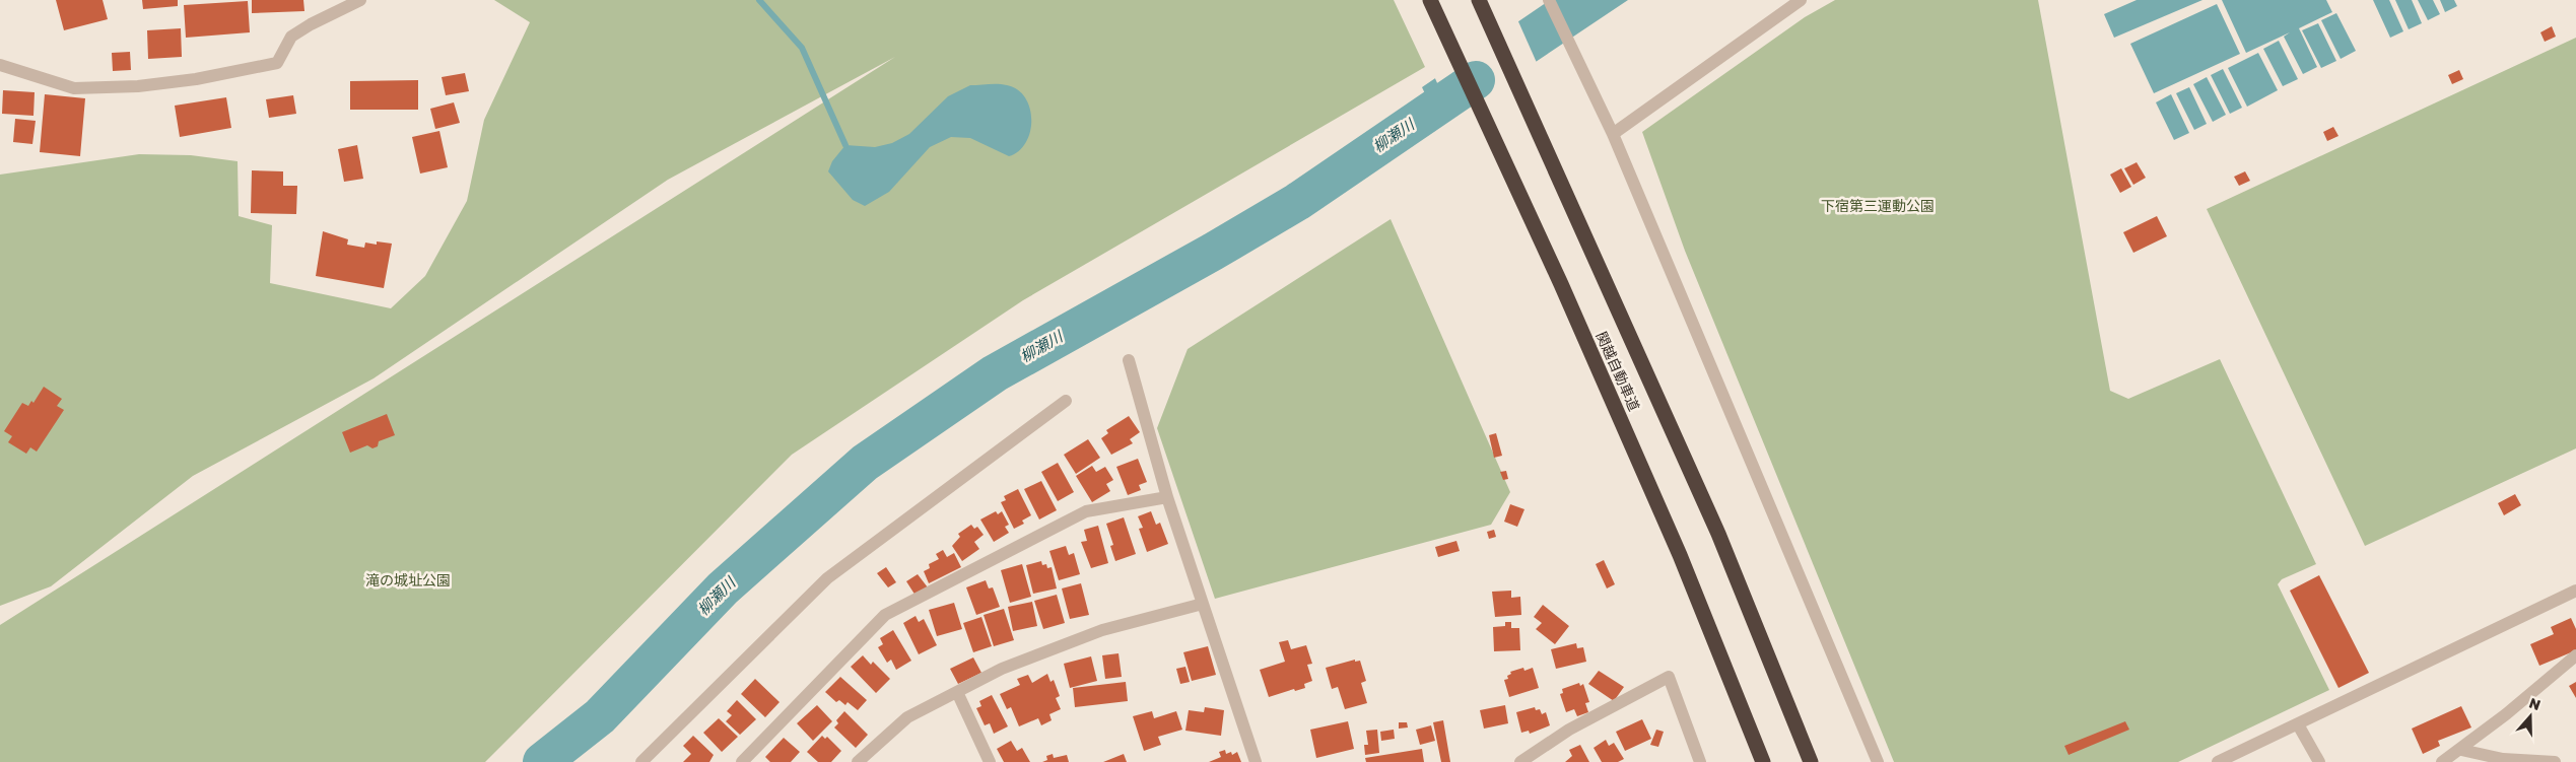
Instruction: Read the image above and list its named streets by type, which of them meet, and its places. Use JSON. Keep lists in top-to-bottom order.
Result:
{
  "streets": {
    "highway": ["関越自動車道"]
  },
  "water": ["柳瀬川"],
  "parks": ["下宿第三運動公園", "滝の城址公園"],
  "north": "top"
}
